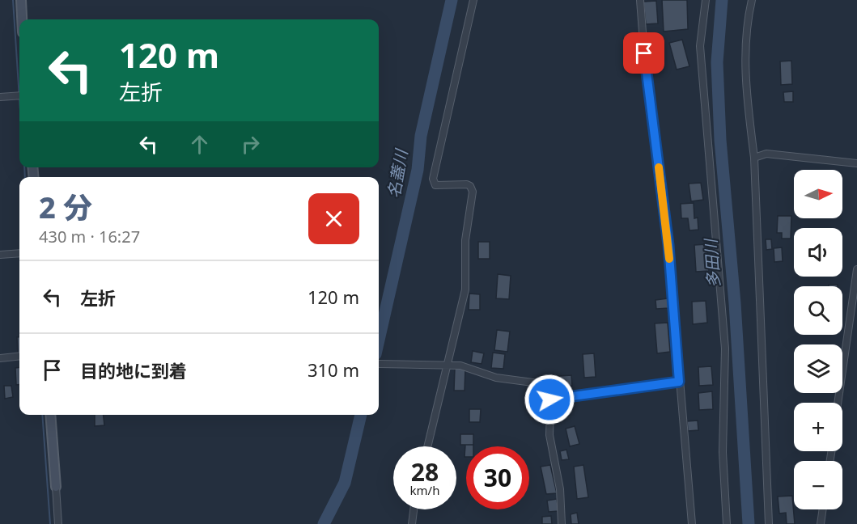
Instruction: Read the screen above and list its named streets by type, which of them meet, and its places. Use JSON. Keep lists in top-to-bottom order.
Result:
{
  "water": ["名蓋川", "多田川"],
  "north": "right",
  "page": {
    "turn": ["120 m", "左折"],
    "map_buttons": ["+", "−"],
    "heading": ["2 分", "430 m · 16:27"],
    "list": [
      {
        "name": "左折",
        "value": "120 m"
      },
      {
        "name": "目的地に到着",
        "value": "310 m"
      }
    ],
    "speed": "28 km/h",
    "limit": "30"
  }
}
